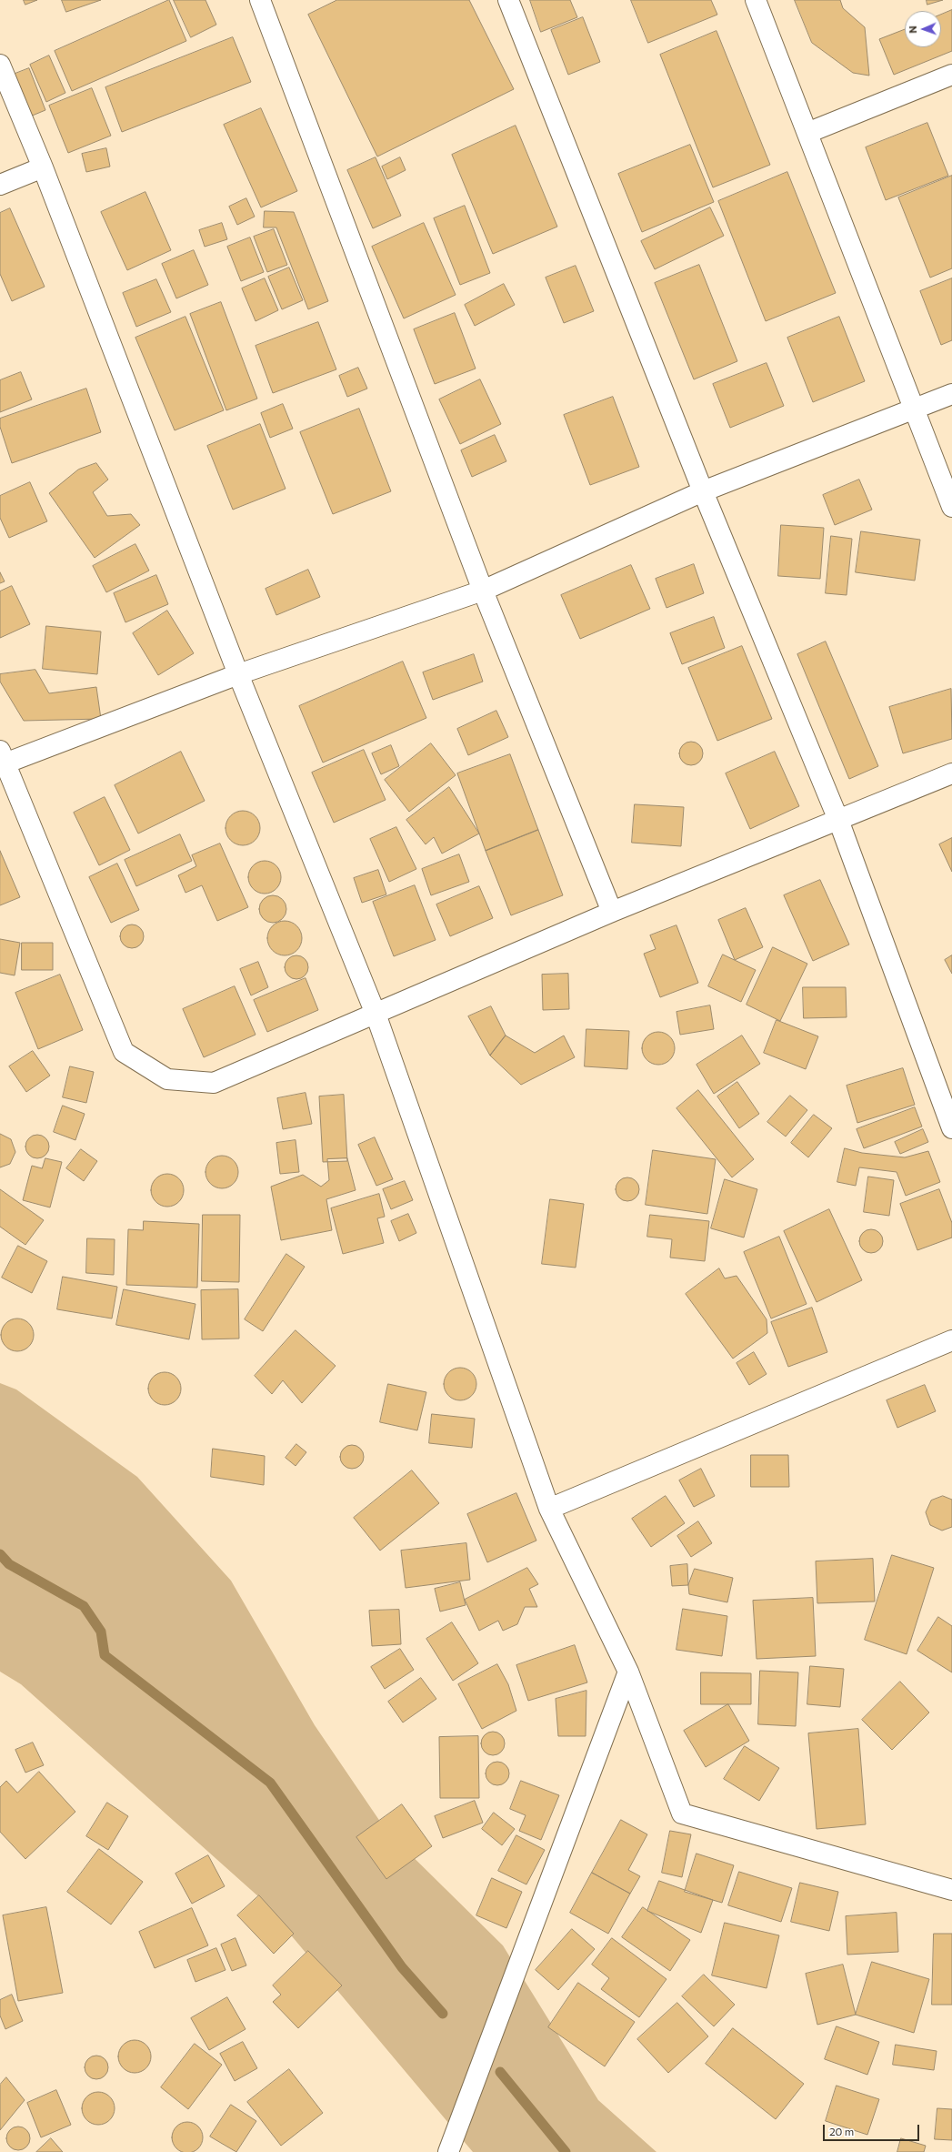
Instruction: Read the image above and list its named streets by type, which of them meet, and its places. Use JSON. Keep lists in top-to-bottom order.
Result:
{
  "scale_bar": "20 m",
  "north": "left"
}
